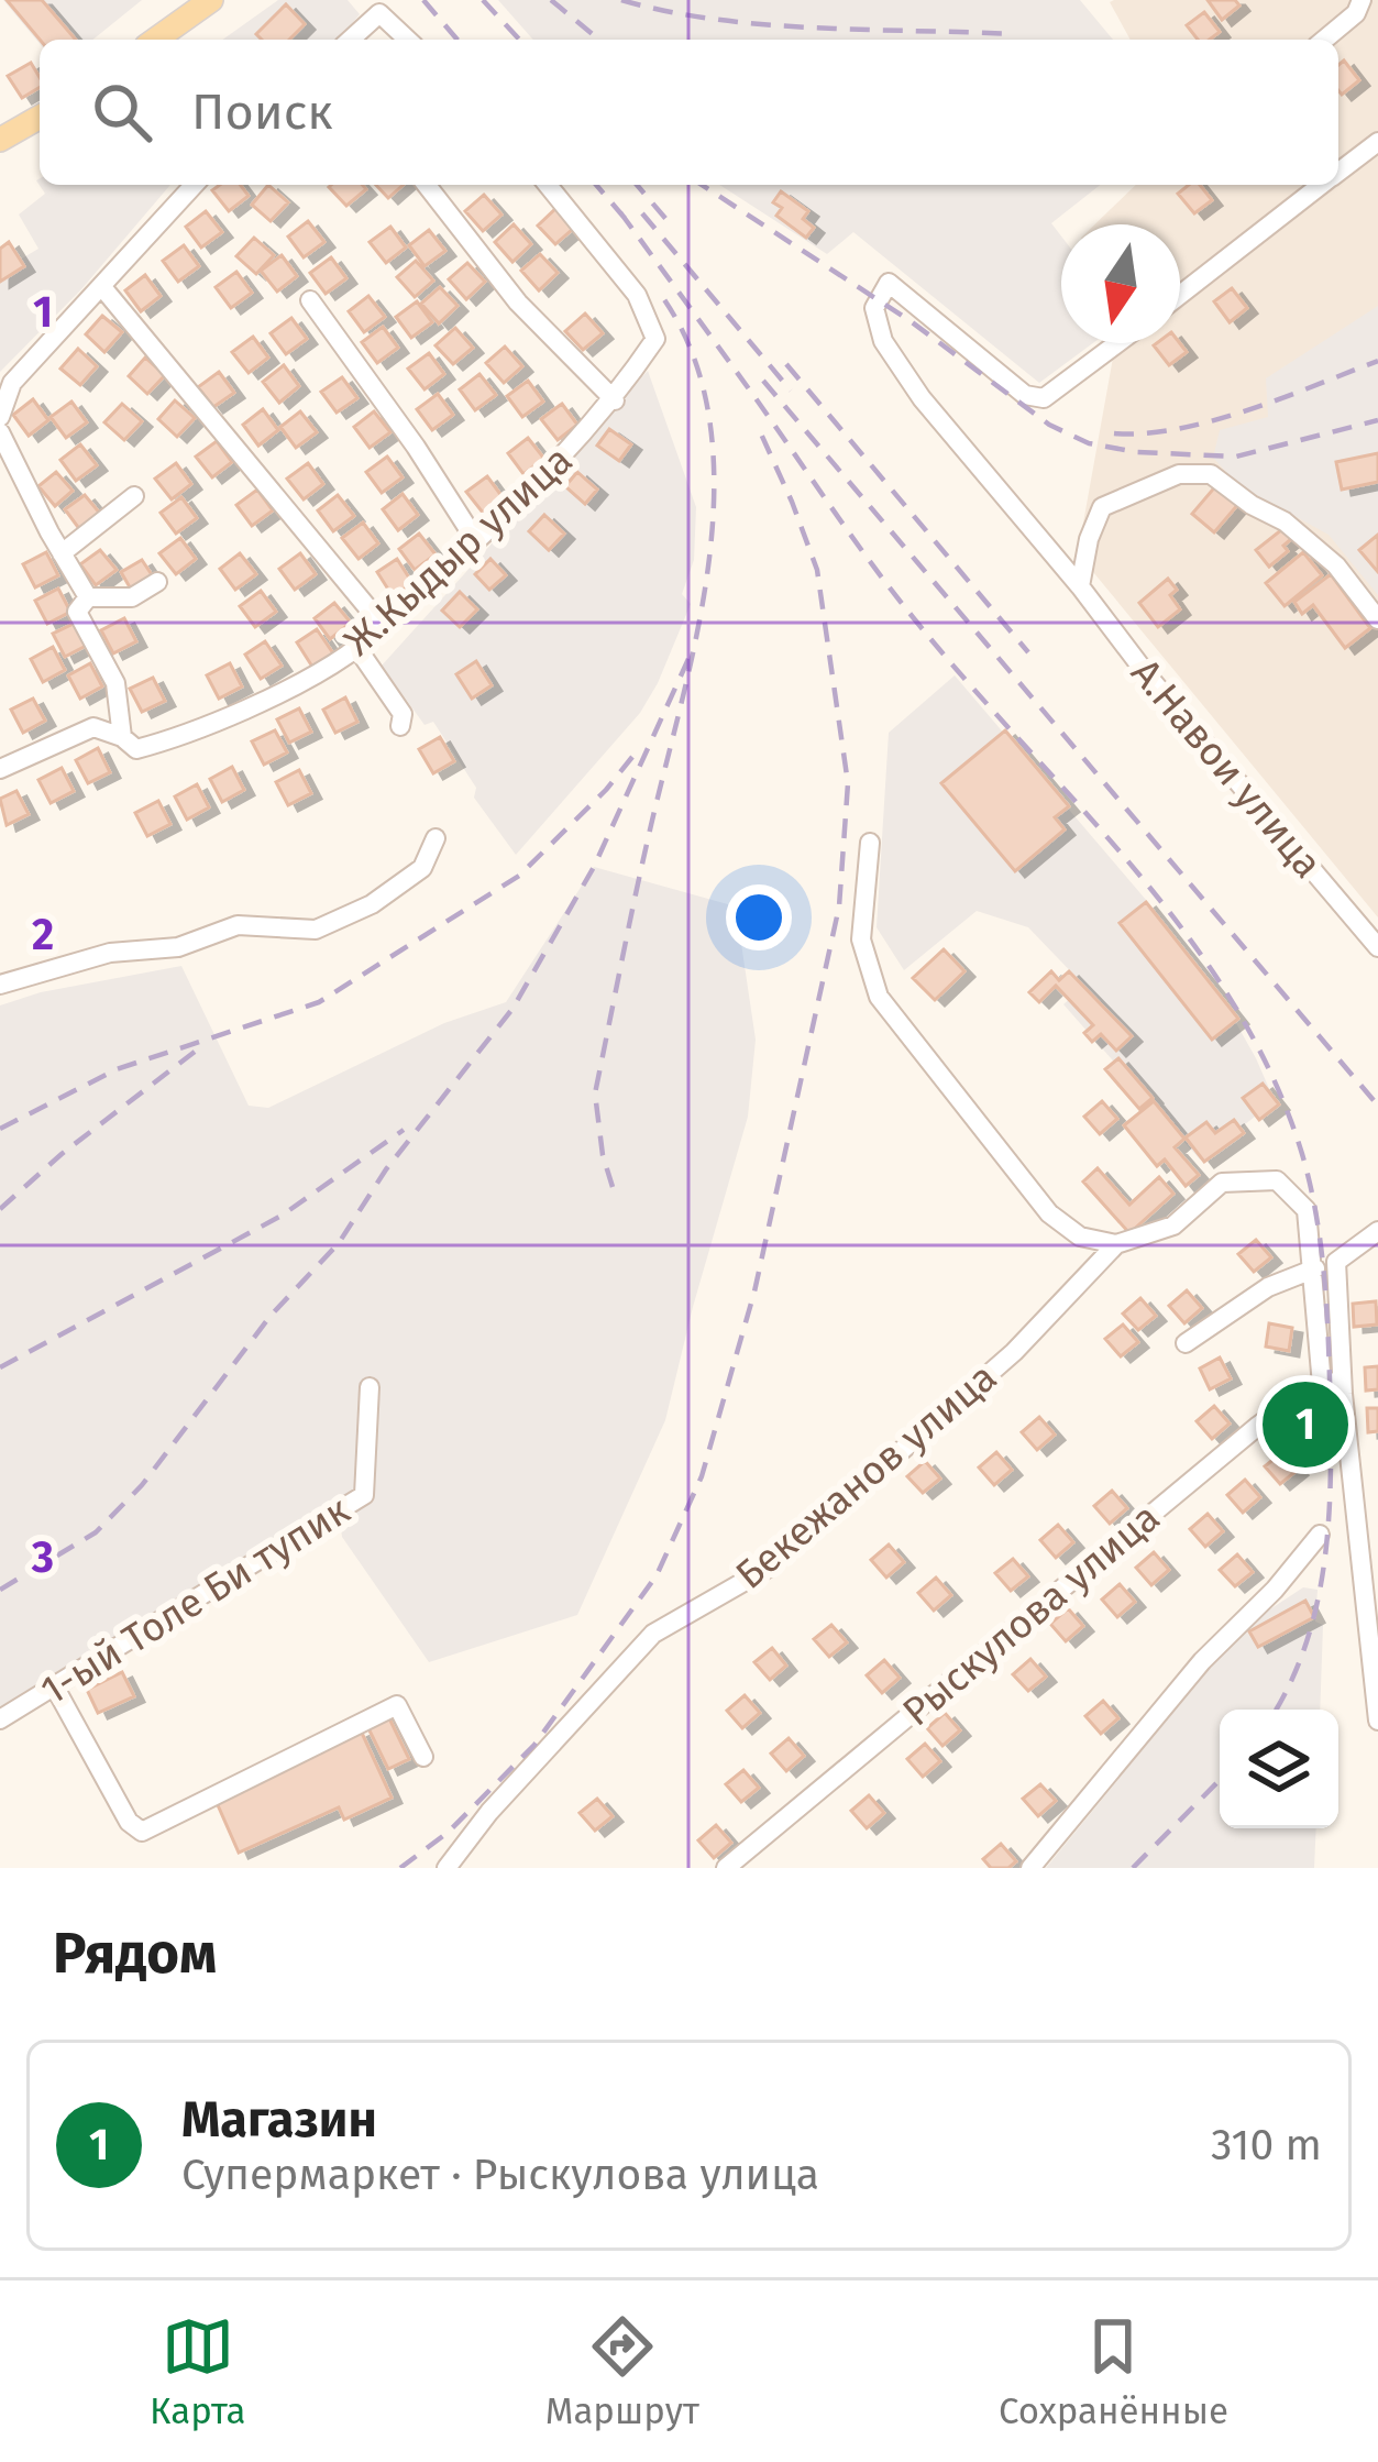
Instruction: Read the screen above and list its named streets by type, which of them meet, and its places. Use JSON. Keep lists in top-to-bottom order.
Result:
{
  "streets": {
    "street": [
      "Ж.Кыдыр улица",
      "А.Навои улица",
      "Бекежанов улица",
      "1-ый Толе Би тупик",
      "Рыскулова улица"
    ]
  },
  "crossings": [
    ["Бекежанов улица", "Рыскулова улица"]
  ],
  "north": "bottom",
  "page": {
    "search": "Поиск",
    "pins": "1",
    "heading": "Рядом",
    "list": [
      {
        "mark": "1",
        "name": "Магазин",
        "note": "Супермаркет · Рыскулова улица",
        "value": "310 m"
      }
    ],
    "nav": ["Карта", "Маршрут", "Сохранённые"]
  },
  "grid": {
    "rows": ["1", "2", "3"]
  }
}
